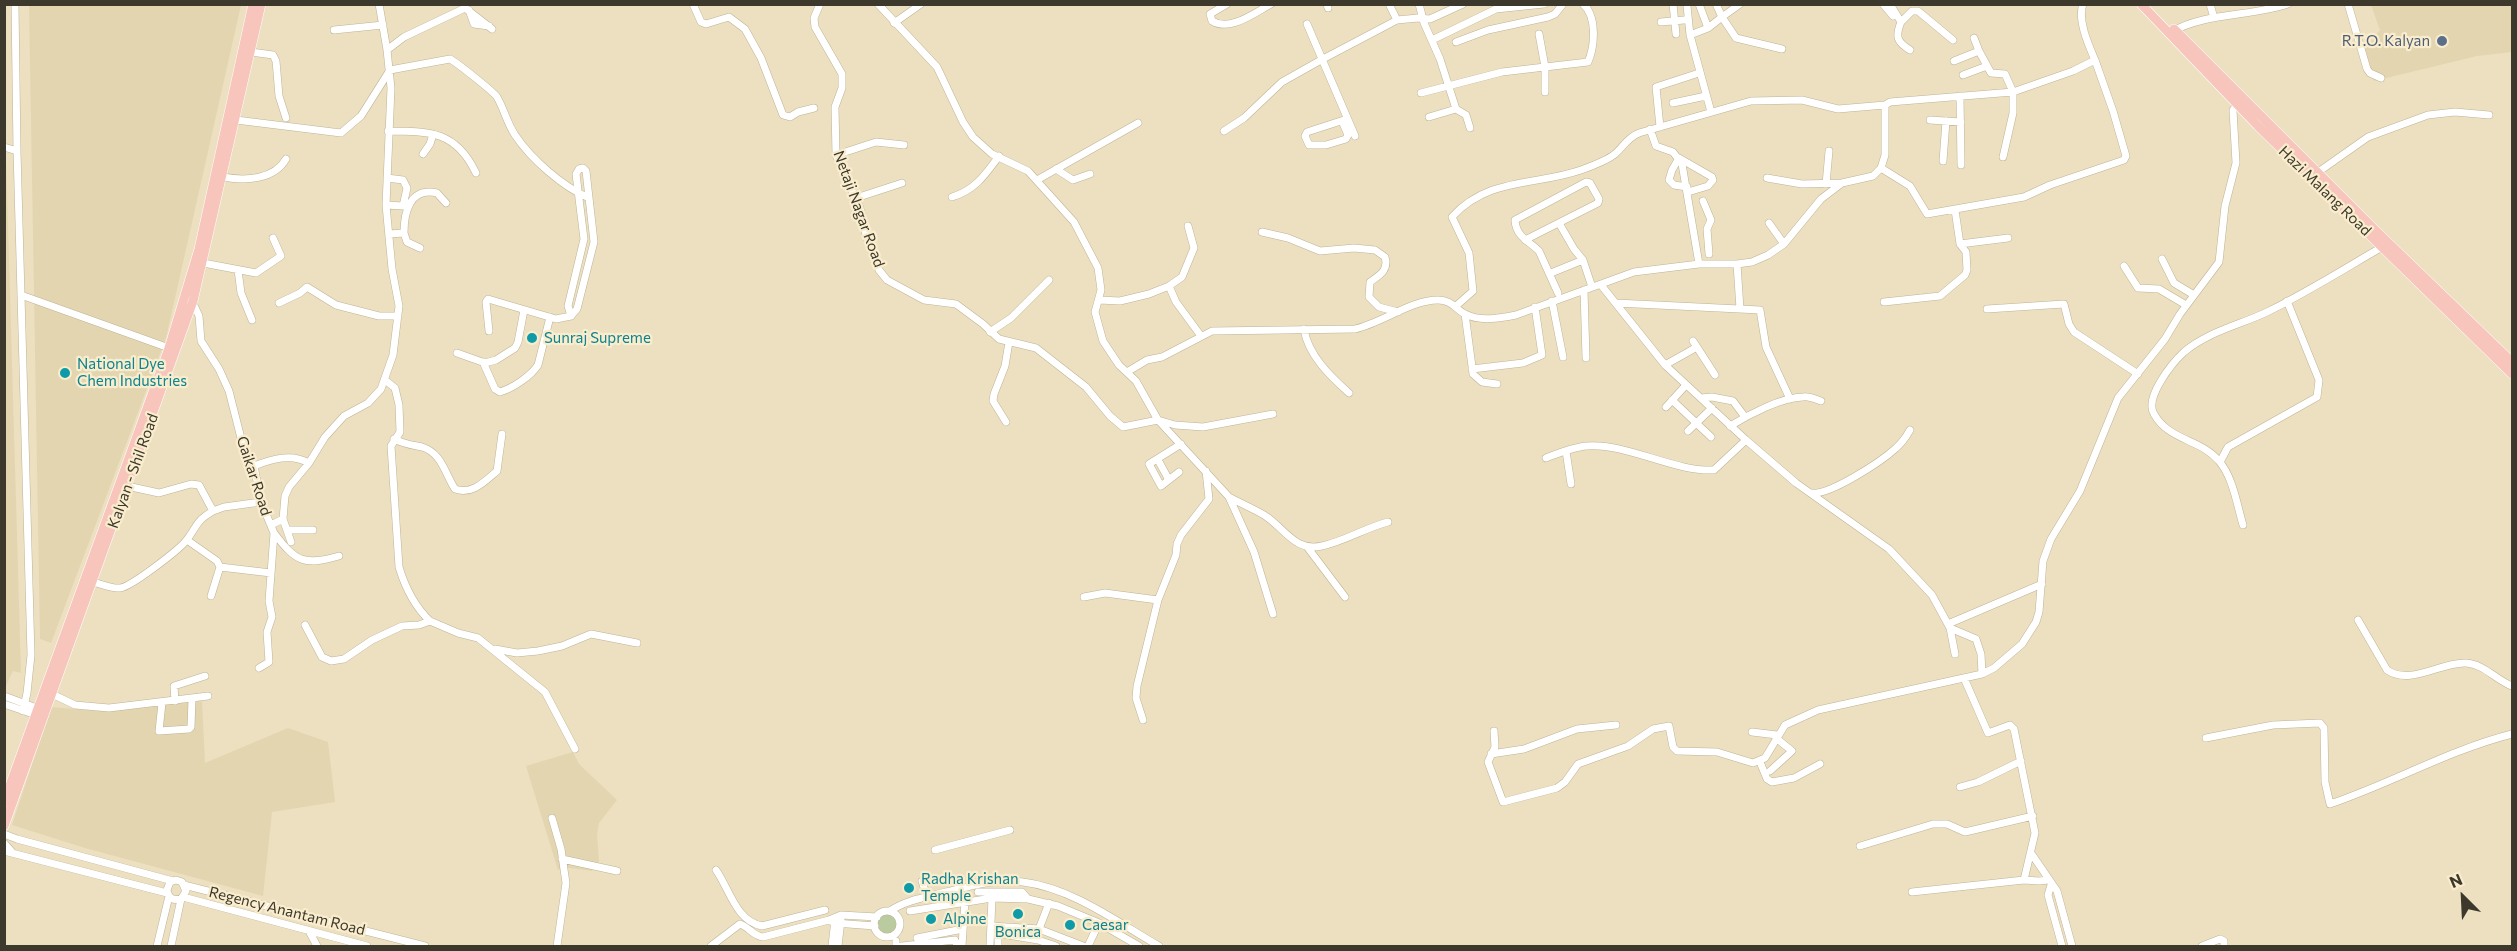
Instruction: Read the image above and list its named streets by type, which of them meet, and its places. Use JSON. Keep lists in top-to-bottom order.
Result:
{
  "streets": {
    "main road": ["Hazi Malang Road", "Kalyan - Shil Road"],
    "street": ["Netaji Nagar Road", "Gaikar Road", "Regency Anantam Road"]
  },
  "crossings": [
    ["Kalyan - Shil Road", "Gaikar Road"]
  ],
  "places": [
    "R.T.O. Kalyan",
    "Sunraj Supreme",
    "National Dye Chem Industries",
    "Radha Krishan Temple",
    "Bonica",
    "Alpine",
    "Caesar"
  ],
  "north": "top left"
}
